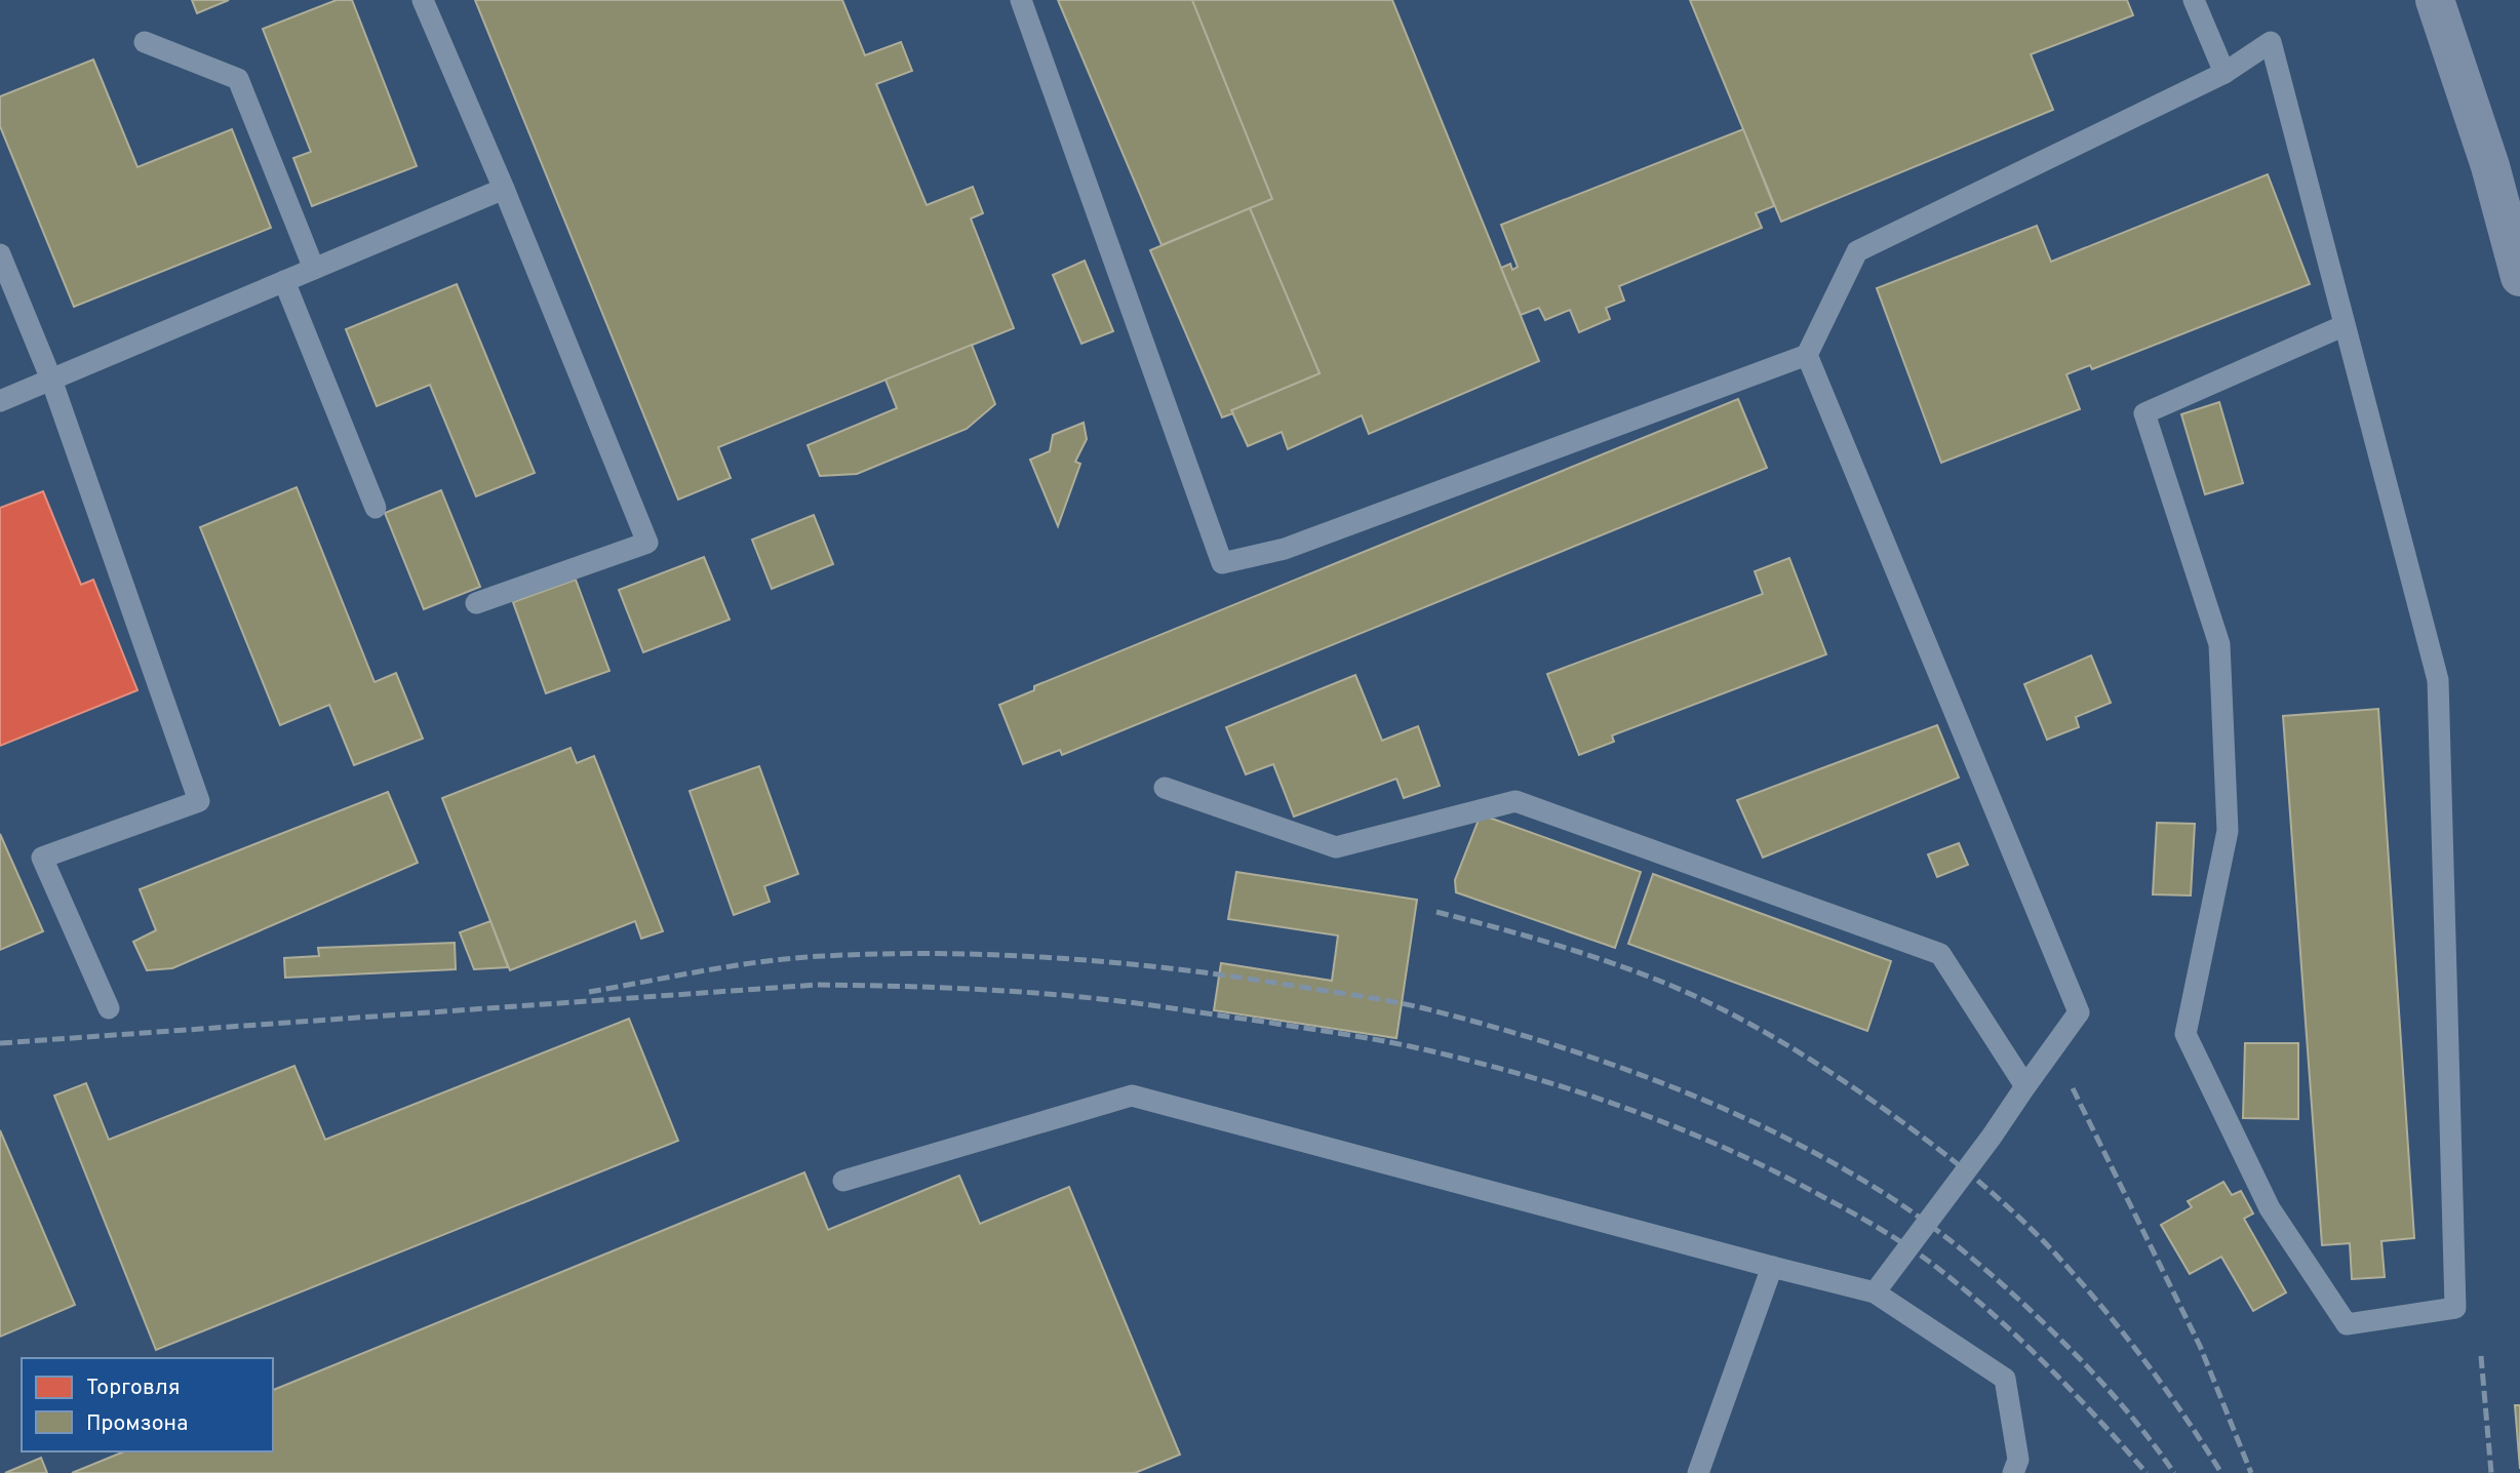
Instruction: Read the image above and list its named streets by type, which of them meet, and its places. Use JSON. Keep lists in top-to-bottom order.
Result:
{
  "legend": ["Торговля", "Промзона"]
}
